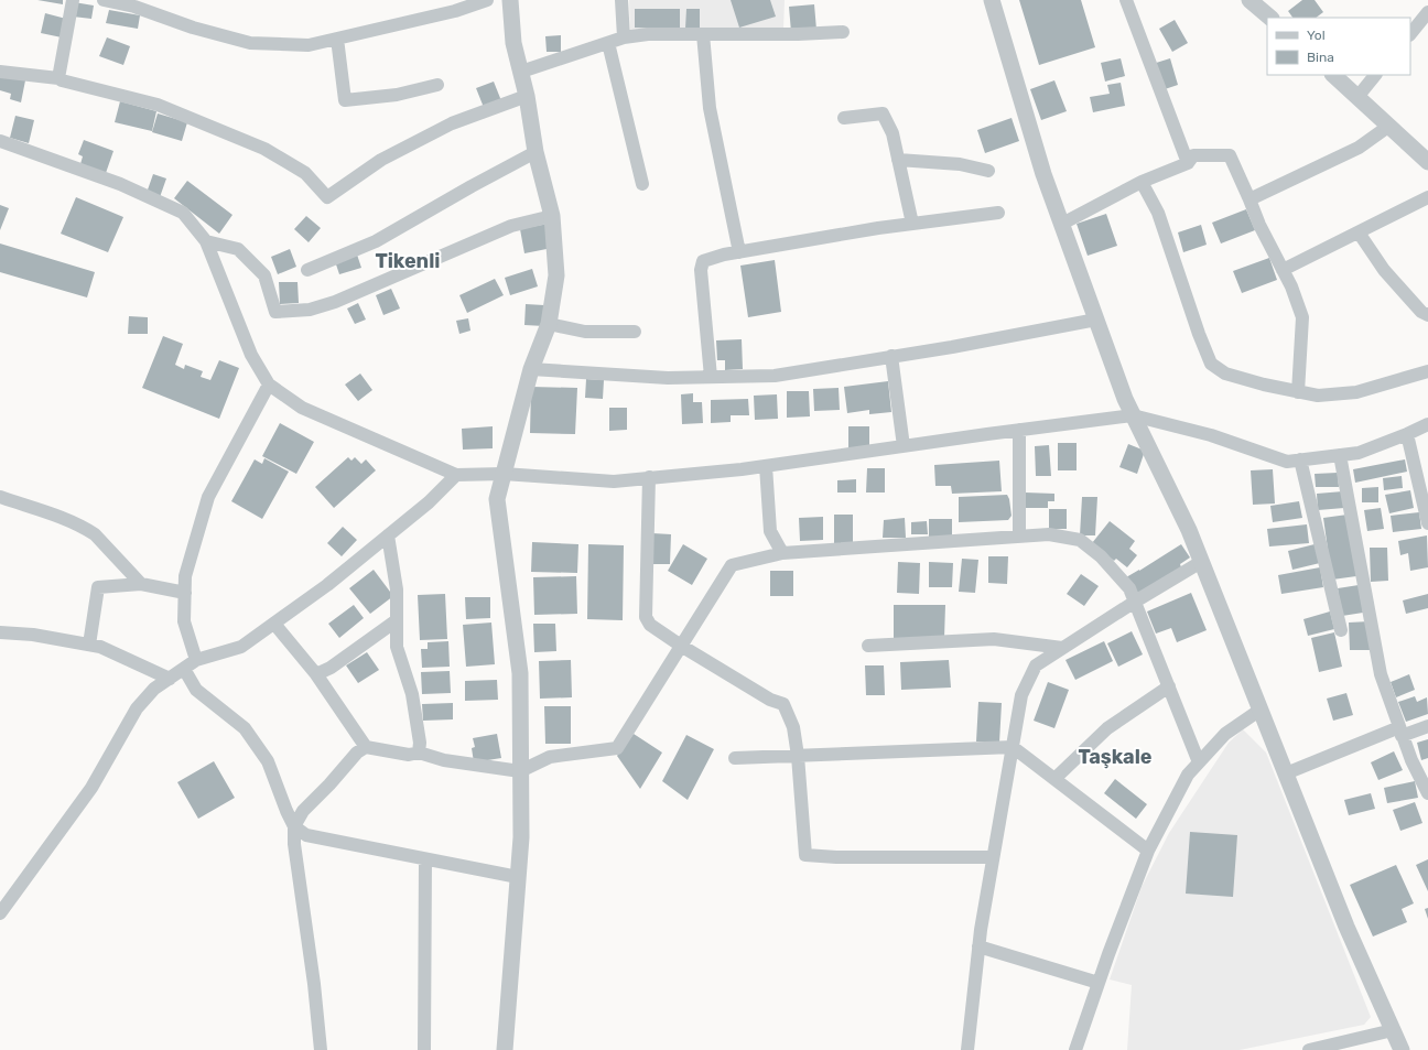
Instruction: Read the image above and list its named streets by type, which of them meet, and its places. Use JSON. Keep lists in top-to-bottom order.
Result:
{
  "districts": ["Tikenli", "Taşkale"],
  "legend": ["Yol", "Bina"]
}
